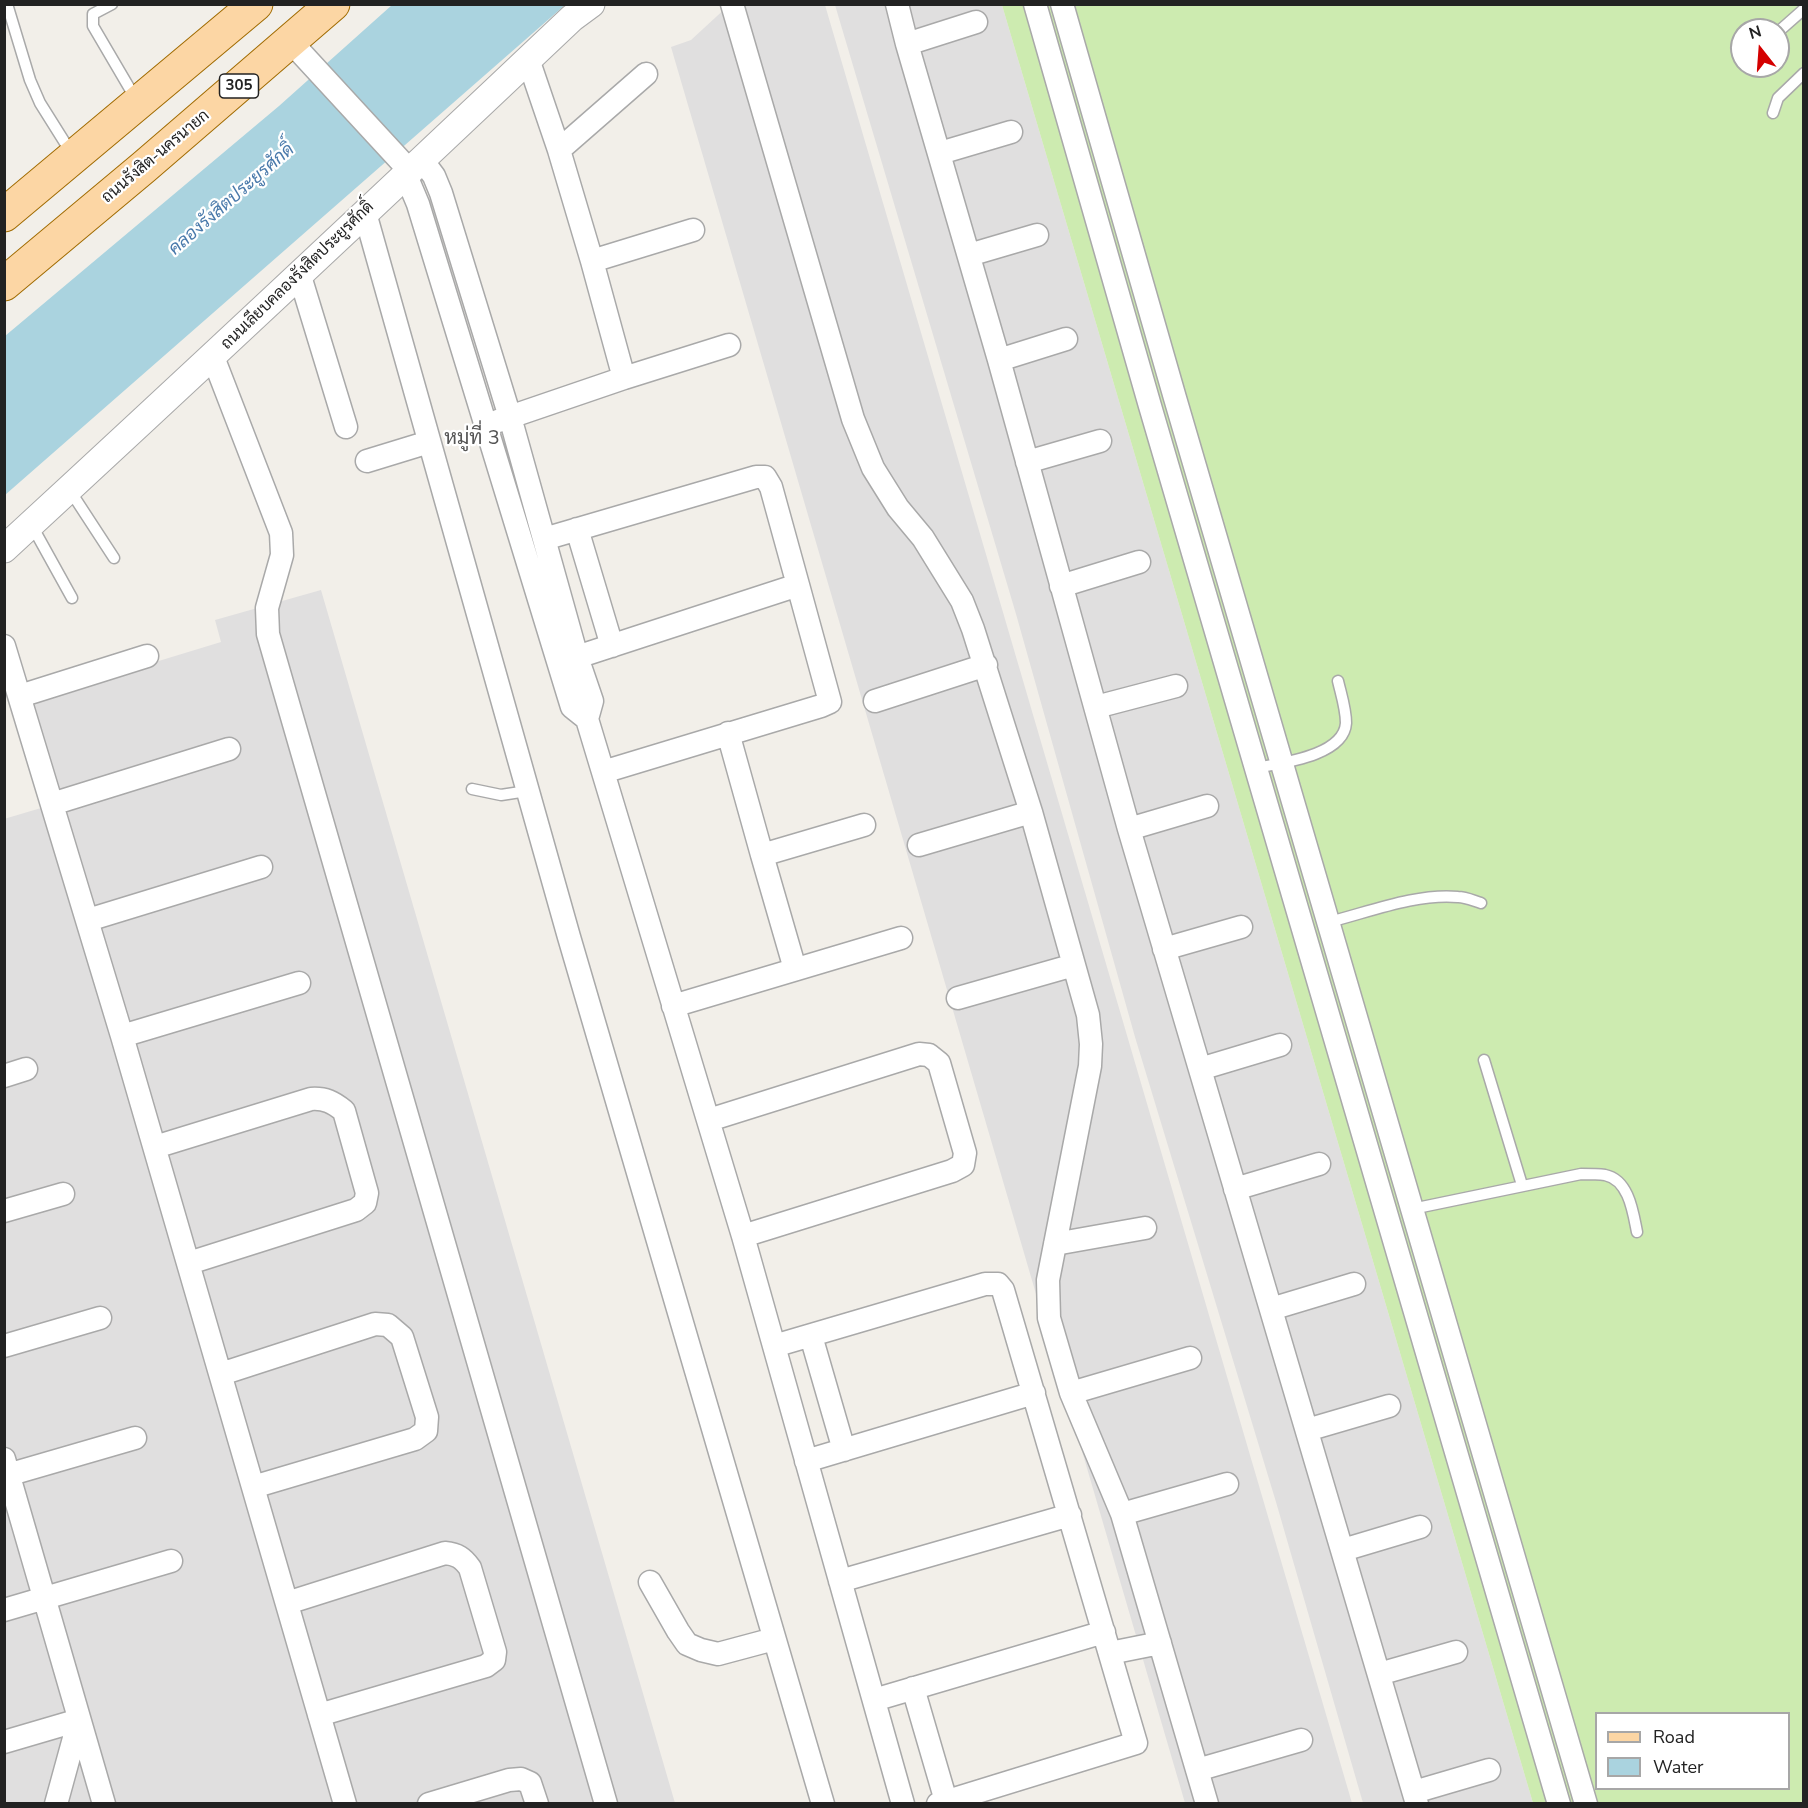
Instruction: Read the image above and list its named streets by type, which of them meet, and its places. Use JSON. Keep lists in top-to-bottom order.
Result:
{
  "streets": {
    "main road": ["305", "ถนนรังสิต-นครนายก"],
    "street": ["ถนนเลียบคลองรังสิตประยูรศักดิ์"]
  },
  "districts": ["หมู่ที่ 3"],
  "water": ["คลองรังสิตประยูรศักดิ์"],
  "legend": ["Road", "Water"],
  "north": "top"
}
